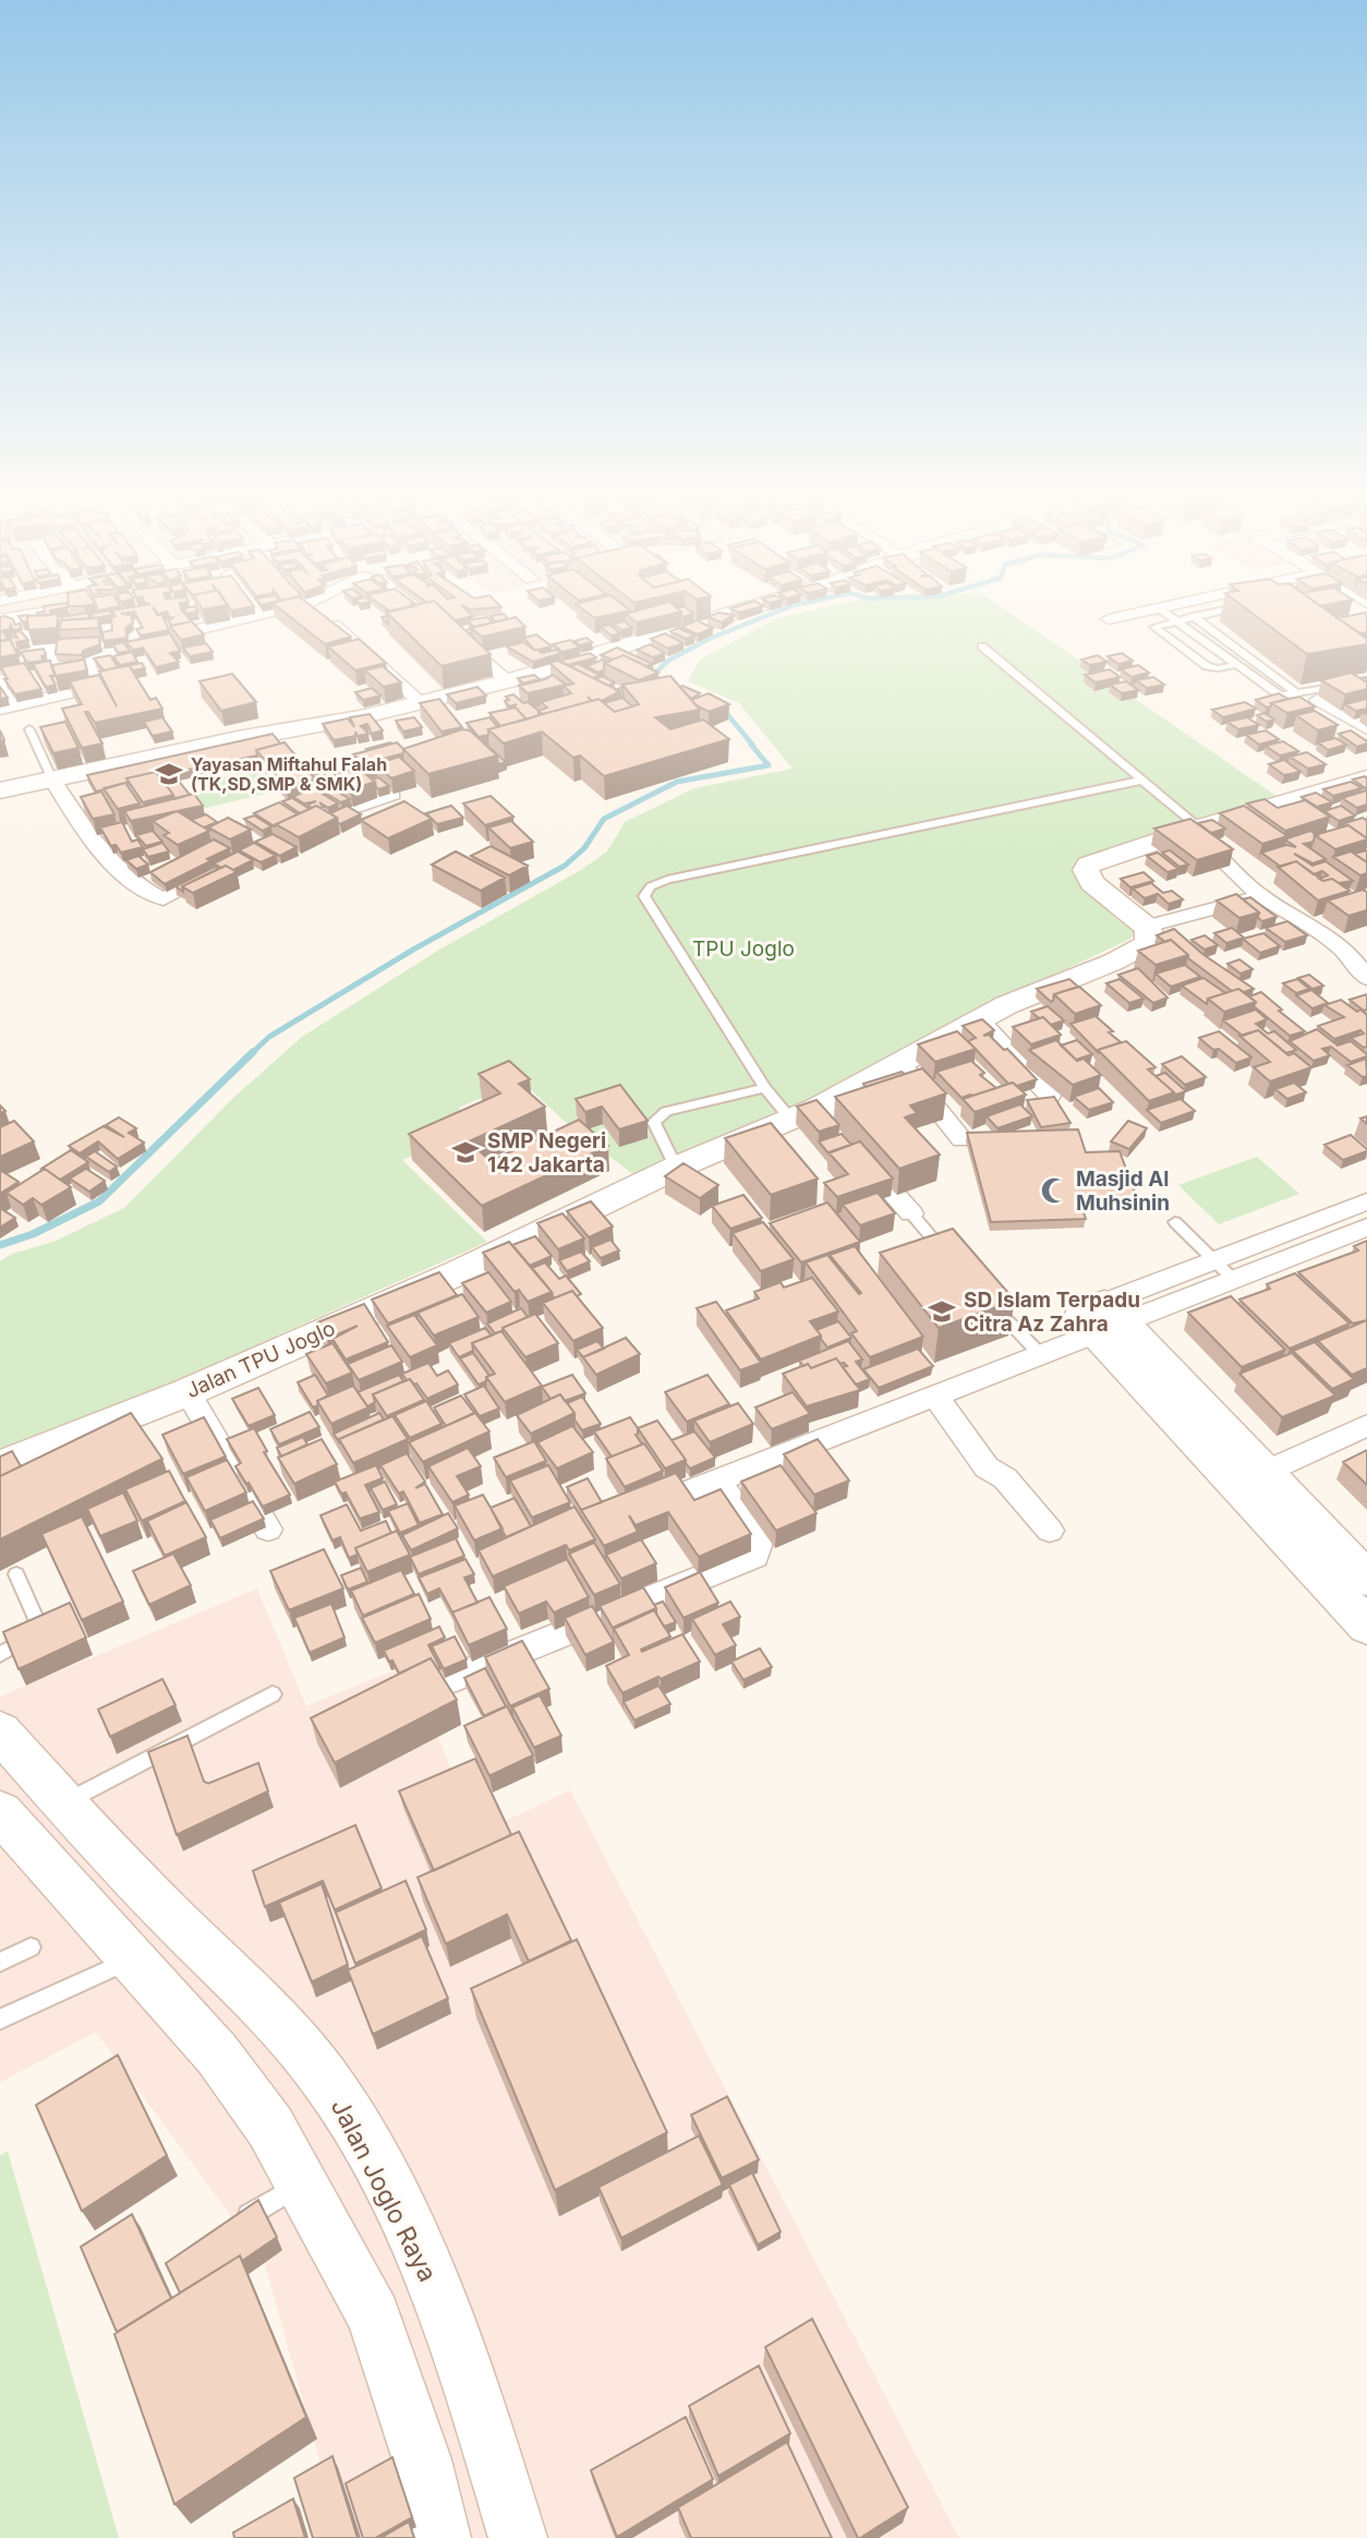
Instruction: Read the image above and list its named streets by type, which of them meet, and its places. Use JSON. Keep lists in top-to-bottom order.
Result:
{
  "streets": {
    "main road": ["Jalan TPU Joglo", "Jalan Joglo Raya"]
  },
  "parks": ["TPU Joglo"],
  "places": {
    "school or university": ["Yayasan Miftahul Falah (TK,SD,SMP & SMK)", "SMP Negeri 142 Jakarta", "SD Islam Terpadu Citra Az Zahra"],
    "mosque": ["Masjid Al Muhsinin"]
  }
}
